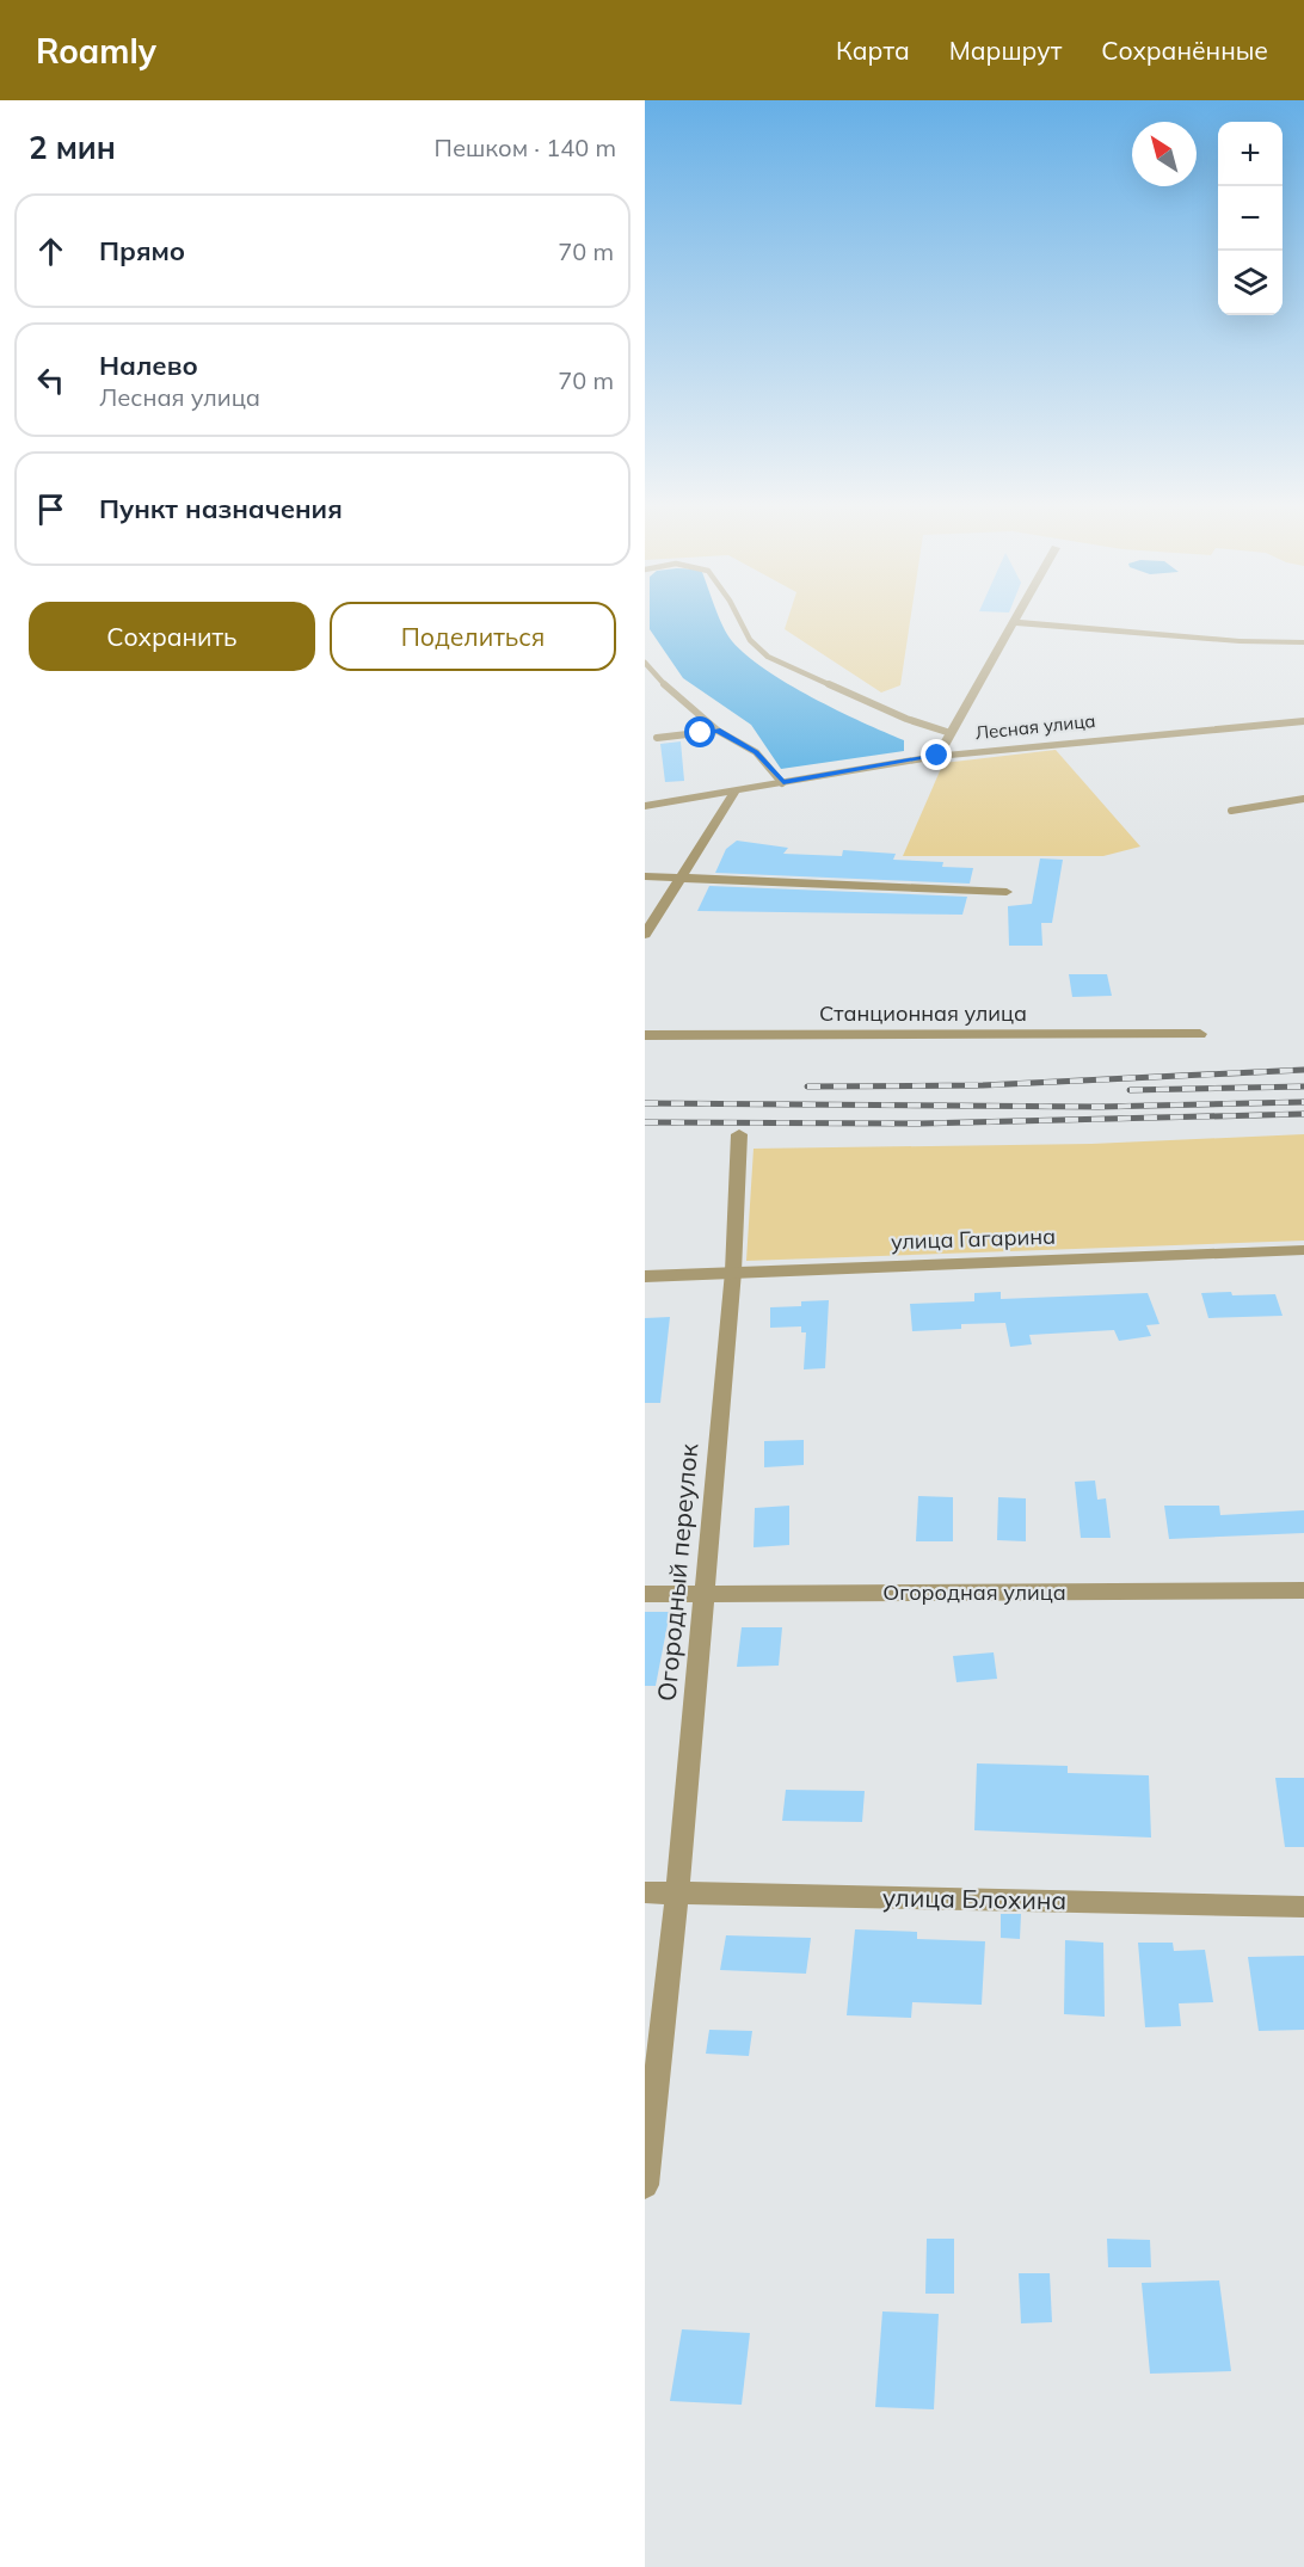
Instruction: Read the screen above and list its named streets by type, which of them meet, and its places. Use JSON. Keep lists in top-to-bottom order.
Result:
{
  "streets": {
    "street": [
      "Лесная улица",
      "Станционная улица",
      "улица Гагарина",
      "Огородный переулок",
      "Огородная улица",
      "улица Блохина"
    ]
  },
  "crossings": [
    ["улица Гагарина", "Огородный переулок"],
    ["Огородный переулок", "Огородная улица"],
    ["Огородный переулок", "улица Блохина"]
  ],
  "north": "top left",
  "page": {
    "header": "Roamly",
    "nav": ["Карта", "Маршрут", "Сохранённые"],
    "heading": ["2 мин", "Пешком · 140 m"],
    "map_buttons": ["+", "−"],
    "list": [
      ["Прямо", "70 m"],
      ["Налево", "Лесная улица", "70 m"],
      "Пункт назначения"
    ],
    "buttons": ["Сохранить", "Поделиться"]
  }
}
